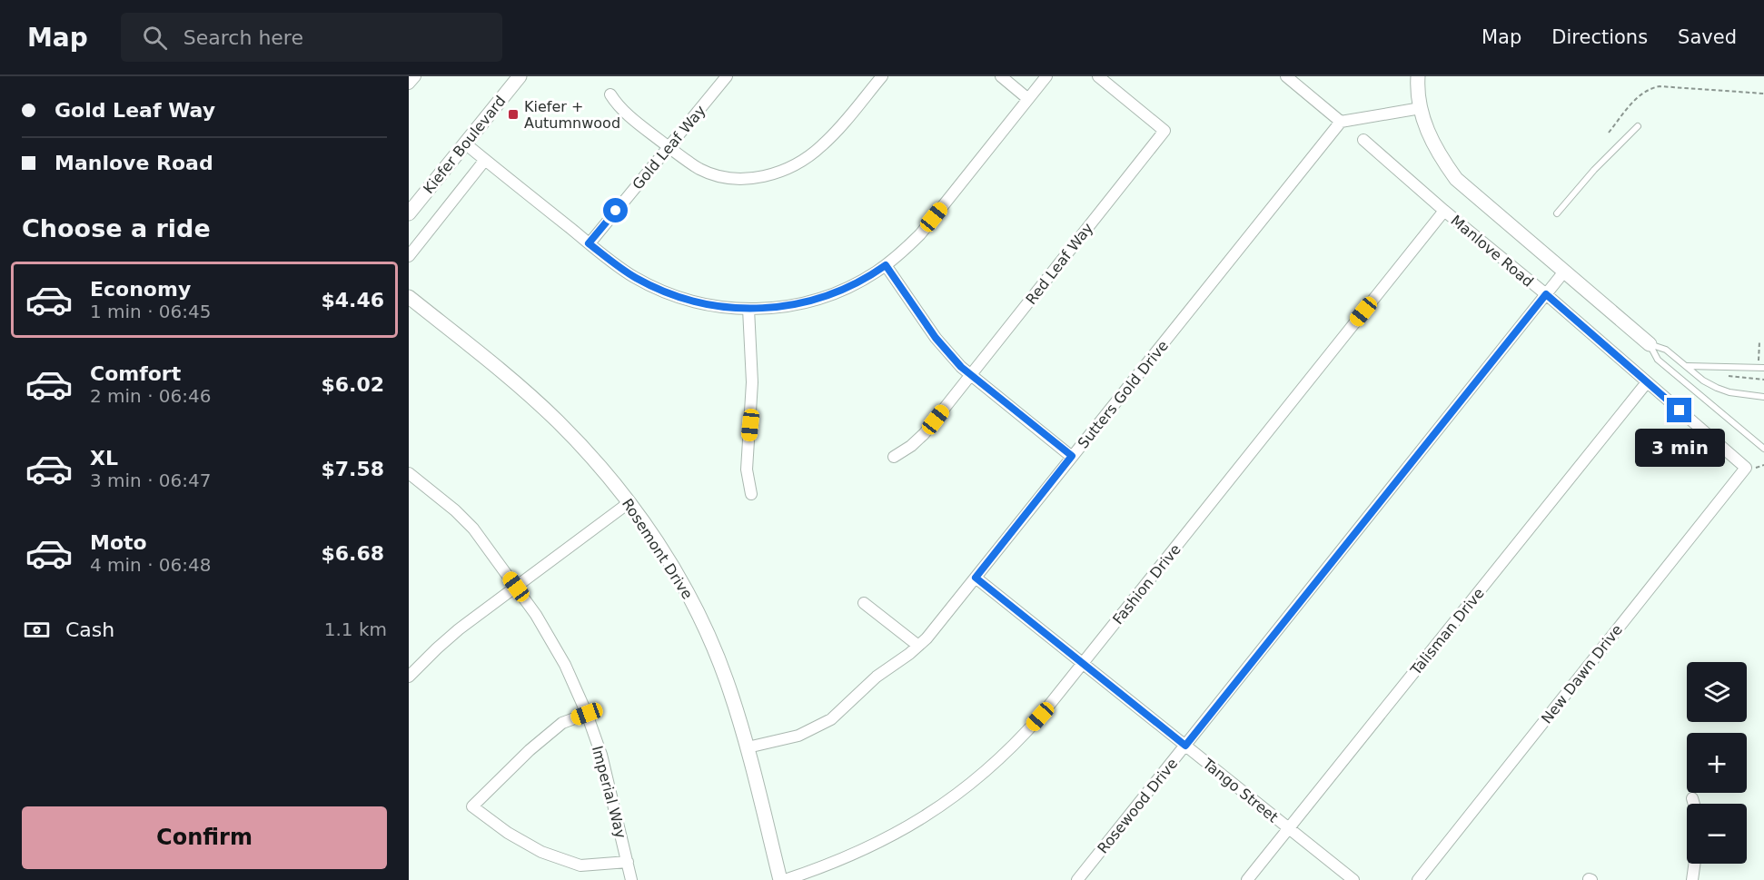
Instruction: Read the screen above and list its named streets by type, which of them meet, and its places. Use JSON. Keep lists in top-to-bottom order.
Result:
{
  "streets": {
    "street": [
      "Kiefer Boulevard",
      "Gold Leaf Way",
      "Manlove Road",
      "Red Leaf Way",
      "Sutters Gold Drive",
      "Rosemont Drive",
      "Fashion Drive",
      "Talisman Drive",
      "New Dawn Drive",
      "Tango Street",
      "Imperial Way",
      "Rosewood Drive"
    ]
  },
  "crossings": [
    ["Manlove Road", "Fashion Drive"],
    ["Manlove Road", "Talisman Drive"],
    ["Manlove Road", "New Dawn Drive"],
    ["Manlove Road", "Rosewood Drive"],
    ["Sutters Gold Drive", "Rosemont Drive"],
    ["Sutters Gold Drive", "Tango Street"],
    ["Fashion Drive", "Tango Street"],
    ["Talisman Drive", "Tango Street"],
    ["Tango Street", "Rosewood Drive"]
  ],
  "places": {
    "transit": ["Kiefer + Autumnwood"]
  },
  "page": {
    "header": "Map",
    "search": "Search here",
    "nav": ["Map", "Directions", "Saved"],
    "banner": ["Gold Leaf Way", "Manlove Road"],
    "heading": "Choose a ride",
    "list": [
      {
        "name": "Economy",
        "note": "1 min · 06:45",
        "value": "$4.46"
      },
      {
        "name": "Comfort",
        "note": "2 min · 06:46",
        "value": "$6.02"
      },
      {
        "name": "XL",
        "note": "3 min · 06:47",
        "value": "$7.58"
      },
      {
        "name": "Moto",
        "note": "4 min · 06:48",
        "value": "$6.68"
      }
    ],
    "bubble": "3 min",
    "pay": ["Cash", "1.1 km"],
    "map_buttons": ["+", "−"],
    "buttons": "Confirm"
  }
}
